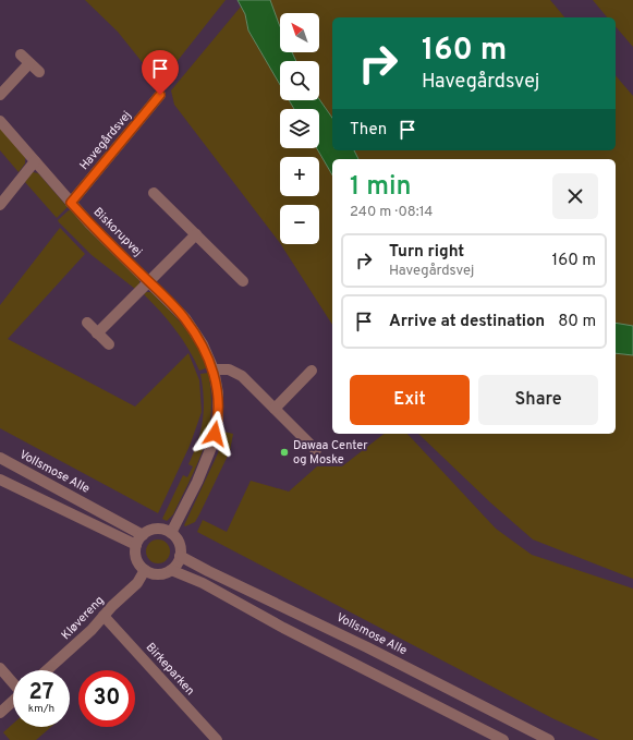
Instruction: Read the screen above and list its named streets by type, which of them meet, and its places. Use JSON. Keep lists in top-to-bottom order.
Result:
{
  "streets": {
    "street": [
      "Havegårdsvej",
      "Biskorupvej",
      "Vollsmose Alle",
      "Kløvereng",
      "Birkeparken"
    ]
  },
  "crossings": [
    ["Havegårdsvej", "Biskorupvej"],
    ["Biskorupvej", "Vollsmose Alle"],
    ["Biskorupvej", "Kløvereng"],
    ["Vollsmose Alle", "Kløvereng"],
    ["Kløvereng", "Birkeparken"]
  ],
  "places": ["Dawaa Center og Moske"],
  "north": "top left",
  "page": {
    "map_buttons": ["+", "−"],
    "turn": ["160 m", "Havegårdsvej"],
    "then": "Then",
    "heading": ["1 min", "240 m · 08:14"],
    "list": [
      {
        "name": "Turn right",
        "note": "Havegårdsvej",
        "value": "160 m"
      },
      {
        "name": "Arrive at destination",
        "value": "80 m"
      }
    ],
    "buttons": ["Exit", "Share"],
    "speed": "27 km/h",
    "limit": "30"
  }
}
